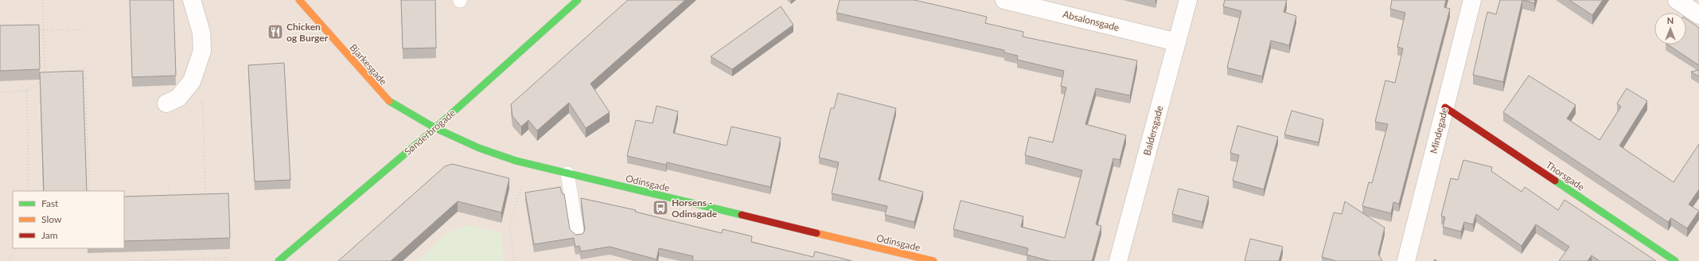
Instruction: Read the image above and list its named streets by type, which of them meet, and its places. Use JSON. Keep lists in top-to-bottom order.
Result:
{
  "streets": {
    "street": [
      "Absalonsgade",
      "Bjarkesgade",
      "Baldersgade",
      "Mindegade",
      "Sønderbrogade",
      "Thorsgade",
      "Odinsgade"
    ]
  },
  "crossings": [
    ["Absalonsgade", "Baldersgade"],
    ["Bjarkesgade", "Sønderbrogade"],
    ["Bjarkesgade", "Odinsgade"],
    ["Mindegade", "Thorsgade"],
    ["Sønderbrogade", "Odinsgade"]
  ],
  "places": {
    "restaurant": ["Chicken og Burger"],
    "bus stop": ["Horsens - Odinsgade"]
  },
  "legend": ["Fast", "Slow", "Jam"],
  "north": "top"
}
